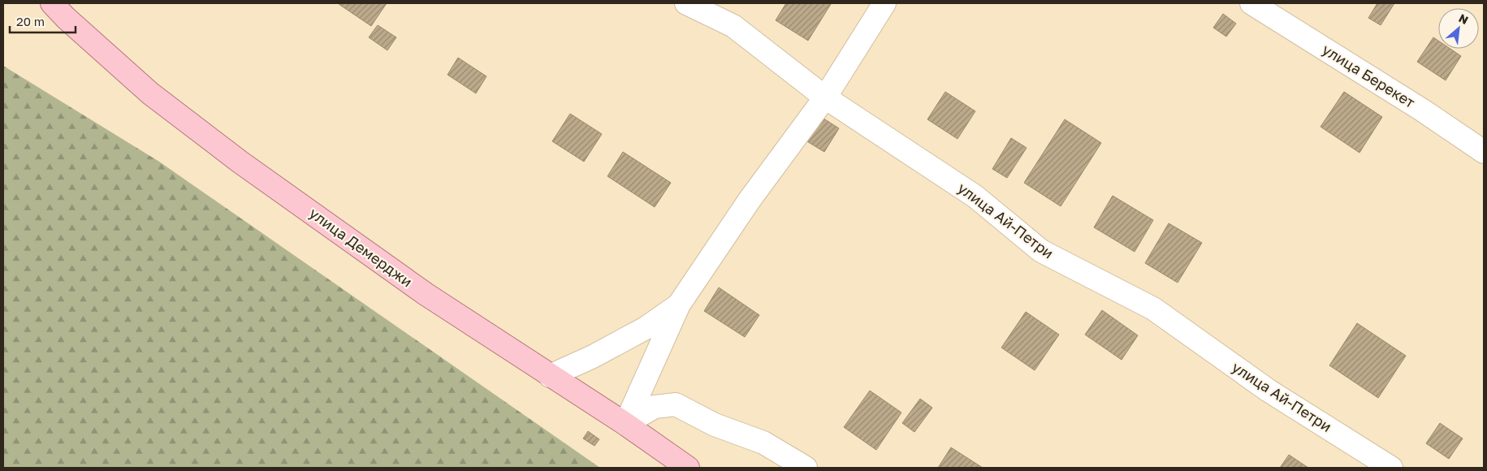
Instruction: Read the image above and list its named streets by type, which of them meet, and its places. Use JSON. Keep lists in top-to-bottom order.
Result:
{
  "streets": {
    "main road": ["улица Демерджи"],
    "street": ["улица Берекет", "улица Ай-Петри"]
  },
  "scale_bar": "20 m",
  "north": "top right"
}
